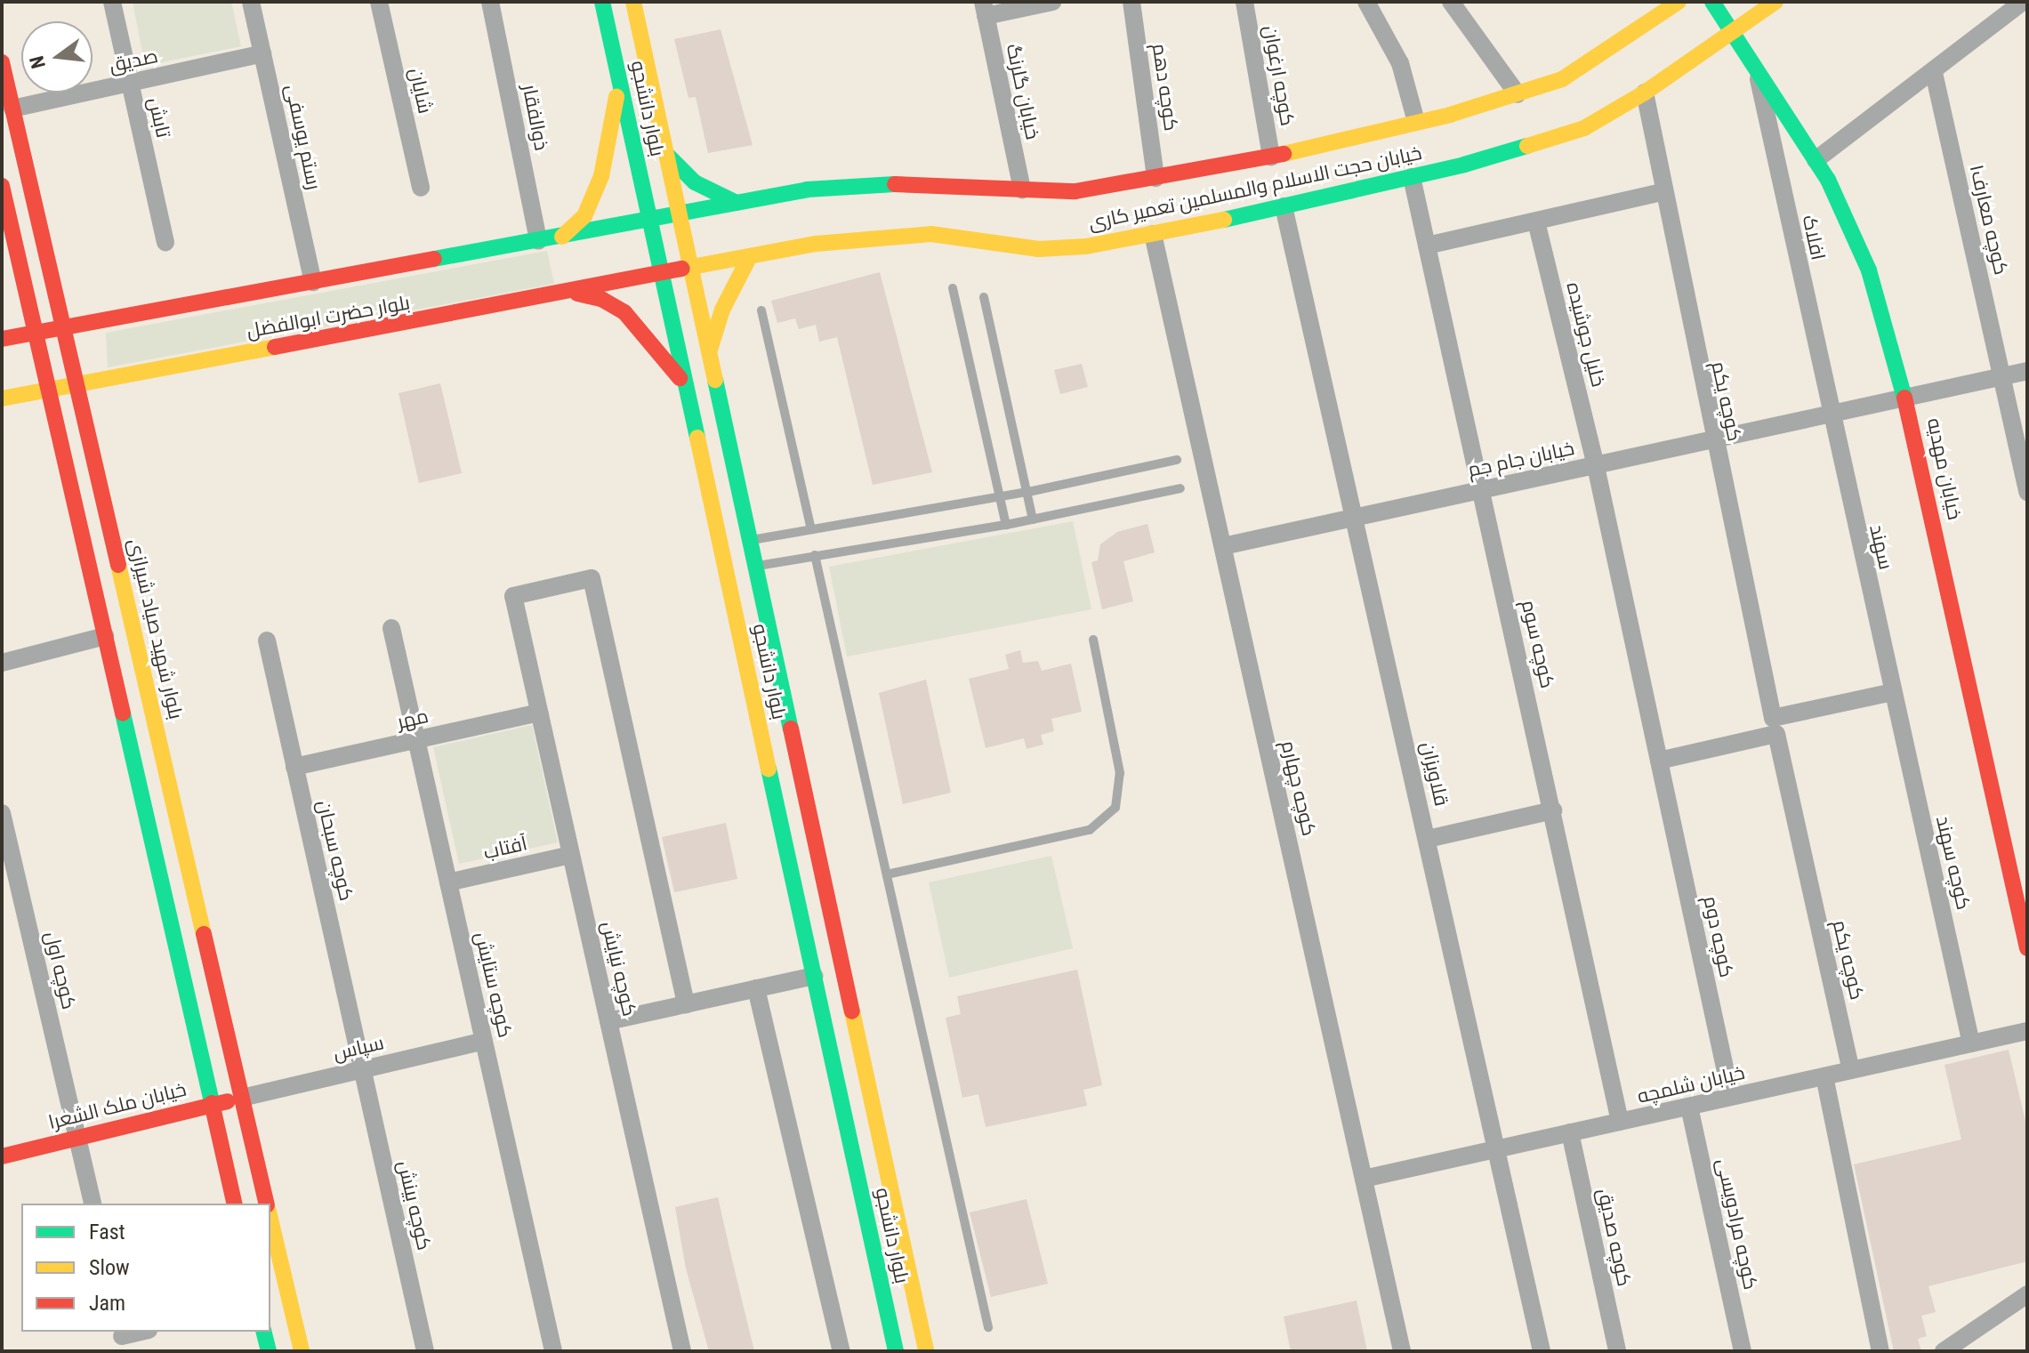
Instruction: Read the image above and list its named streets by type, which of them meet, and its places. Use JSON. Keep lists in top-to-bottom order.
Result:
{
  "streets": {
    "main road": [
      "بلوار دانشجو",
      "خیابان حجت الاسلام والمسلمین تعمیر کاری",
      "بلوار حضرت ابوالفضل",
      "خیابان مهدیه",
      "بلوار شهید صیاد شیرازی",
      "خیابان ملک الشعرا"
    ],
    "street": [
      "صدیق",
      "کوچه ارغوان",
      "کوچه دهم",
      "شایان",
      "خیابان گلرنگ",
      "تابش",
      "ذوالفقار",
      "رستم یوسفی",
      "کوچه معارف۱",
      "افلاک",
      "خلیل جوشیده",
      "کوچه یکم",
      "خیابان جام جم",
      "سهند",
      "کوچه سوم",
      "مهر",
      "قلاویزان",
      "کوچه چهارم",
      "آفتاب",
      "کوچه سبحان",
      "کوچه سهند",
      "کوچه دوم",
      "كوچه نيايش",
      "کوچه اول",
      "کوچه ستایش",
      "سپاس",
      "خیابان شلمچه",
      "کوچه بینش",
      "کوچه مرادویسی",
      "کوچه صدیق"
    ]
  },
  "crossings": [
    ["صدیق", "تابش"],
    ["صدیق", "رستم یوسفی"],
    ["صدیق", "بلوار شهید صیاد شیرازی"],
    ["کوچه ارغوان", "خیابان حجت الاسلام والمسلمین تعمیر کاری"],
    ["کوچه دهم", "خیابان حجت الاسلام والمسلمین تعمیر کاری"],
    ["خیابان گلرنگ", "خیابان حجت الاسلام والمسلمین تعمیر کاری"],
    ["بلوار دانشجو", "خیابان حجت الاسلام والمسلمین تعمیر کاری"],
    ["بلوار دانشجو", "بلوار حضرت ابوالفضل"],
    ["ذوالفقار", "بلوار حضرت ابوالفضل"],
    ["رستم یوسفی", "بلوار حضرت ابوالفضل"],
    ["خیابان حجت الاسلام والمسلمین تعمیر کاری", "بلوار حضرت ابوالفضل"],
    ["خیابان حجت الاسلام والمسلمین تعمیر کاری", "کوچه یکم"],
    ["خیابان حجت الاسلام والمسلمین تعمیر کاری", "خیابان مهدیه"],
    ["خیابان حجت الاسلام والمسلمین تعمیر کاری", "کوچه سوم"],
    ["خیابان حجت الاسلام والمسلمین تعمیر کاری", "قلاویزان"],
    ["خیابان حجت الاسلام والمسلمین تعمیر کاری", "کوچه چهارم"],
    ["کوچه معارف۱", "خیابان جام جم"],
    ["افلاک", "خیابان جام جم"],
    ["افلاک", "خیابان مهدیه"],
    ["افلاک", "سهند"],
    ["بلوار حضرت ابوالفضل", "بلوار شهید صیاد شیرازی"],
    ["خلیل جوشیده", "خیابان جام جم"],
    ["خلیل جوشیده", "کوچه دوم"],
    ["کوچه یکم", "خیابان جام جم"],
    ["کوچه یکم", "خیابان شلمچه"],
    ["خیابان جام جم", "خیابان مهدیه"],
    ["خیابان جام جم", "سهند"],
    ["خیابان جام جم", "کوچه سوم"],
    ["خیابان جام جم", "قلاویزان"],
    ["خیابان جام جم", "کوچه چهارم"],
    ["سهند", "کوچه سهند"],
    ["بلوار شهید صیاد شیرازی", "سپاس"],
    ["بلوار شهید صیاد شیرازی", "خیابان ملک الشعرا"],
    ["کوچه سوم", "خیابان شلمچه"],
    ["مهر", "کوچه سبحان"],
    ["مهر", "كوچه نيايش"],
    ["مهر", "کوچه ستایش"],
    ["قلاویزان", "خیابان شلمچه"],
    ["کوچه چهارم", "خیابان شلمچه"],
    ["آفتاب", "كوچه نيايش"],
    ["آفتاب", "کوچه ستایش"],
    ["کوچه سبحان", "سپاس"],
    ["کوچه سبحان", "کوچه بینش"],
    ["کوچه سهند", "خیابان شلمچه"],
    ["کوچه دوم", "خیابان شلمچه"],
    ["کوچه اول", "خیابان ملک الشعرا"],
    ["کوچه ستایش", "سپاس"],
    ["سپاس", "خیابان ملک الشعرا"],
    ["سپاس", "کوچه بینش"],
    ["خیابان شلمچه", "کوچه مرادویسی"],
    ["خیابان شلمچه", "کوچه صدیق"]
  ],
  "legend": ["Fast", "Slow", "Jam"],
  "north": "left"
}
